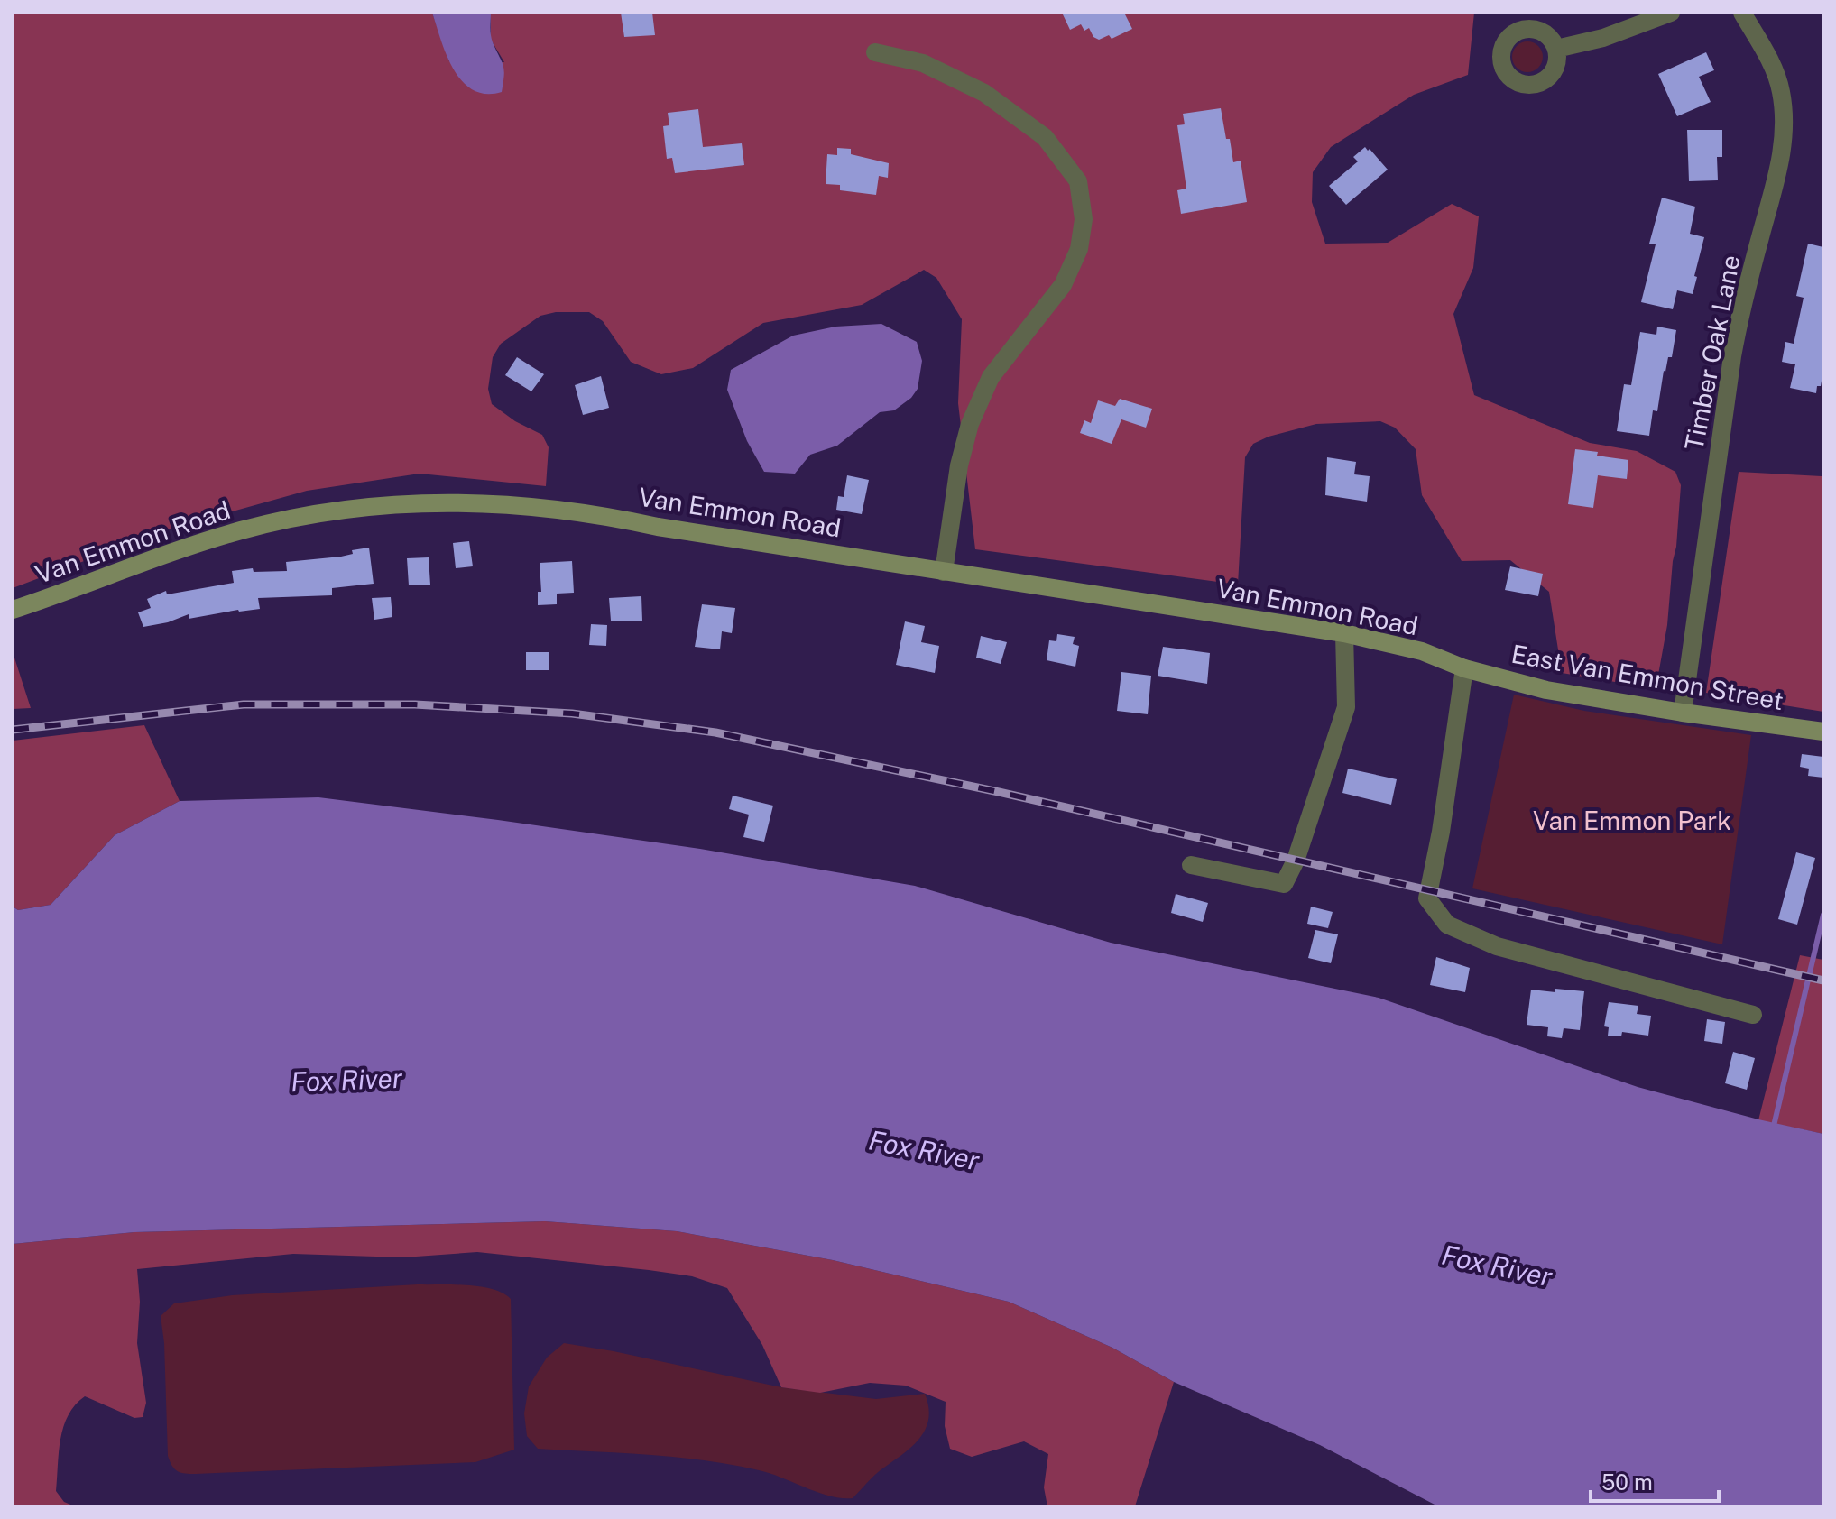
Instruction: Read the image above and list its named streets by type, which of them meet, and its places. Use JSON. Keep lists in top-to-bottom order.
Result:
{
  "streets": {
    "street": ["Timber Oak Lane", "Van Emmon Road", "East Van Emmon Street"]
  },
  "crossings": [
    ["Timber Oak Lane", "East Van Emmon Street"],
    ["Van Emmon Road", "East Van Emmon Street"]
  ],
  "water": ["Fox River"],
  "parks": ["Van Emmon Park"],
  "scale_bar": "50 m"
}
